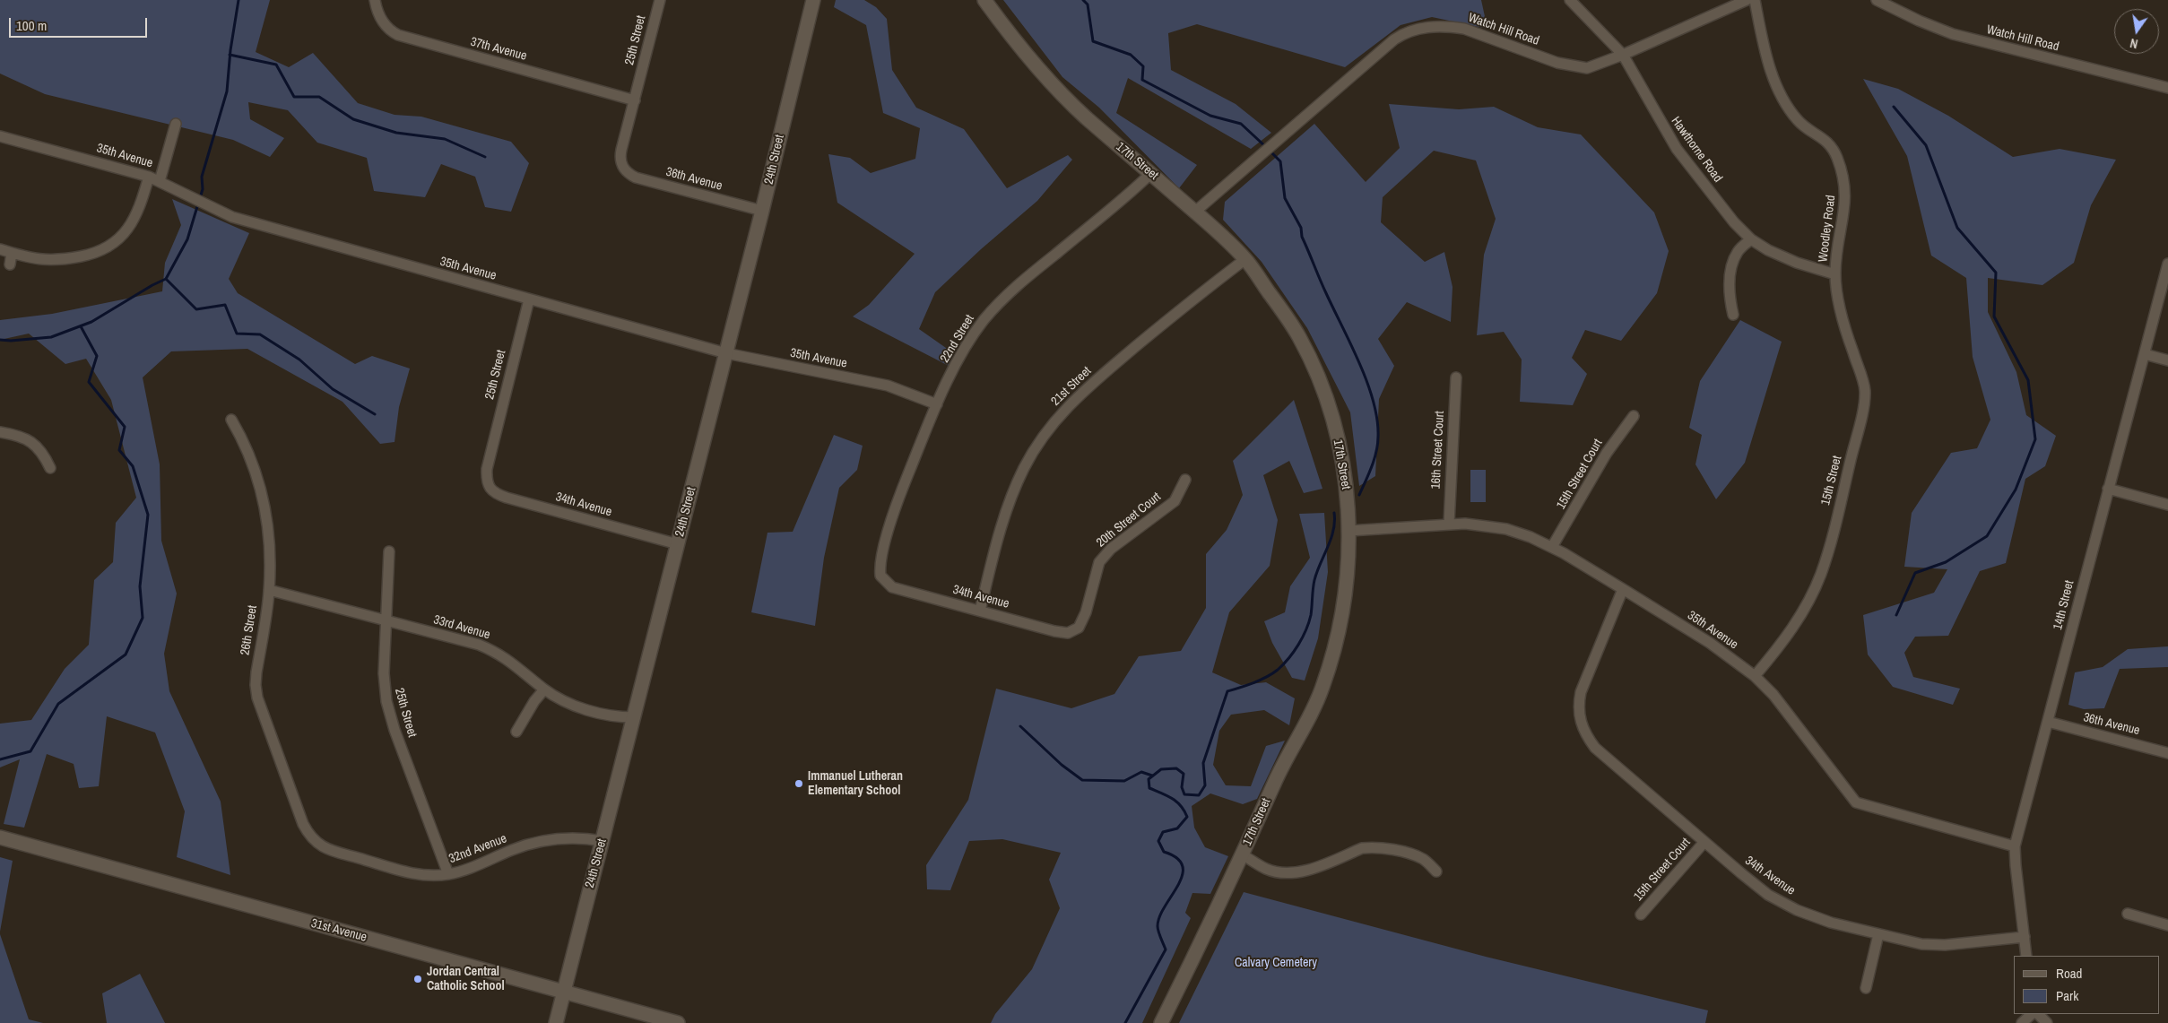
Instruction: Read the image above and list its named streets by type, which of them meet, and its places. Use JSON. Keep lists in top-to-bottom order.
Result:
{
  "streets": {
    "street": [
      "Watch Hill Road",
      "25th Street",
      "37th Avenue",
      "Hawthorne Road",
      "35th Avenue",
      "24th Street",
      "17th Street",
      "36th Avenue",
      "Woodley Road",
      "22nd Street",
      "21st Street",
      "16th Street Court",
      "15th Street Court",
      "15th Street",
      "34th Avenue",
      "20th Street Court",
      "14th Street",
      "33rd Avenue",
      "26th Street",
      "32nd Avenue",
      "31st Avenue"
    ]
  },
  "crossings": [
    ["Watch Hill Road", "Hawthorne Road"],
    ["Watch Hill Road", "17th Street"],
    ["25th Street", "37th Avenue"],
    ["25th Street", "35th Avenue"],
    ["25th Street", "36th Avenue"],
    ["25th Street", "34th Avenue"],
    ["25th Street", "33rd Avenue"],
    ["25th Street", "32nd Avenue"],
    ["Hawthorne Road", "Woodley Road"],
    ["Hawthorne Road", "15th Street"],
    ["35th Avenue", "24th Street"],
    ["35th Avenue", "17th Street"],
    ["35th Avenue", "22nd Street"],
    ["35th Avenue", "16th Street Court"],
    ["35th Avenue", "15th Street Court"],
    ["35th Avenue", "15th Street"],
    ["35th Avenue", "34th Avenue"],
    ["35th Avenue", "14th Street"],
    ["24th Street", "36th Avenue"],
    ["24th Street", "34th Avenue"],
    ["24th Street", "33rd Avenue"],
    ["24th Street", "32nd Avenue"],
    ["24th Street", "31st Avenue"],
    ["17th Street", "22nd Street"],
    ["17th Street", "21st Street"],
    ["36th Avenue", "14th Street"],
    ["Woodley Road", "15th Street"],
    ["22nd Street", "34th Avenue"],
    ["21st Street", "34th Avenue"],
    ["15th Street Court", "34th Avenue"],
    ["34th Avenue", "20th Street Court"],
    ["34th Avenue", "14th Street"],
    ["33rd Avenue", "26th Street"],
    ["26th Street", "32nd Avenue"]
  ],
  "parks": ["Calvary Cemetery"],
  "places": ["Immanuel Lutheran Elementary School", "Jordan Central Catholic School"],
  "legend": ["Road", "Park"],
  "scale_bar": "100 m",
  "north": "bottom"
}
